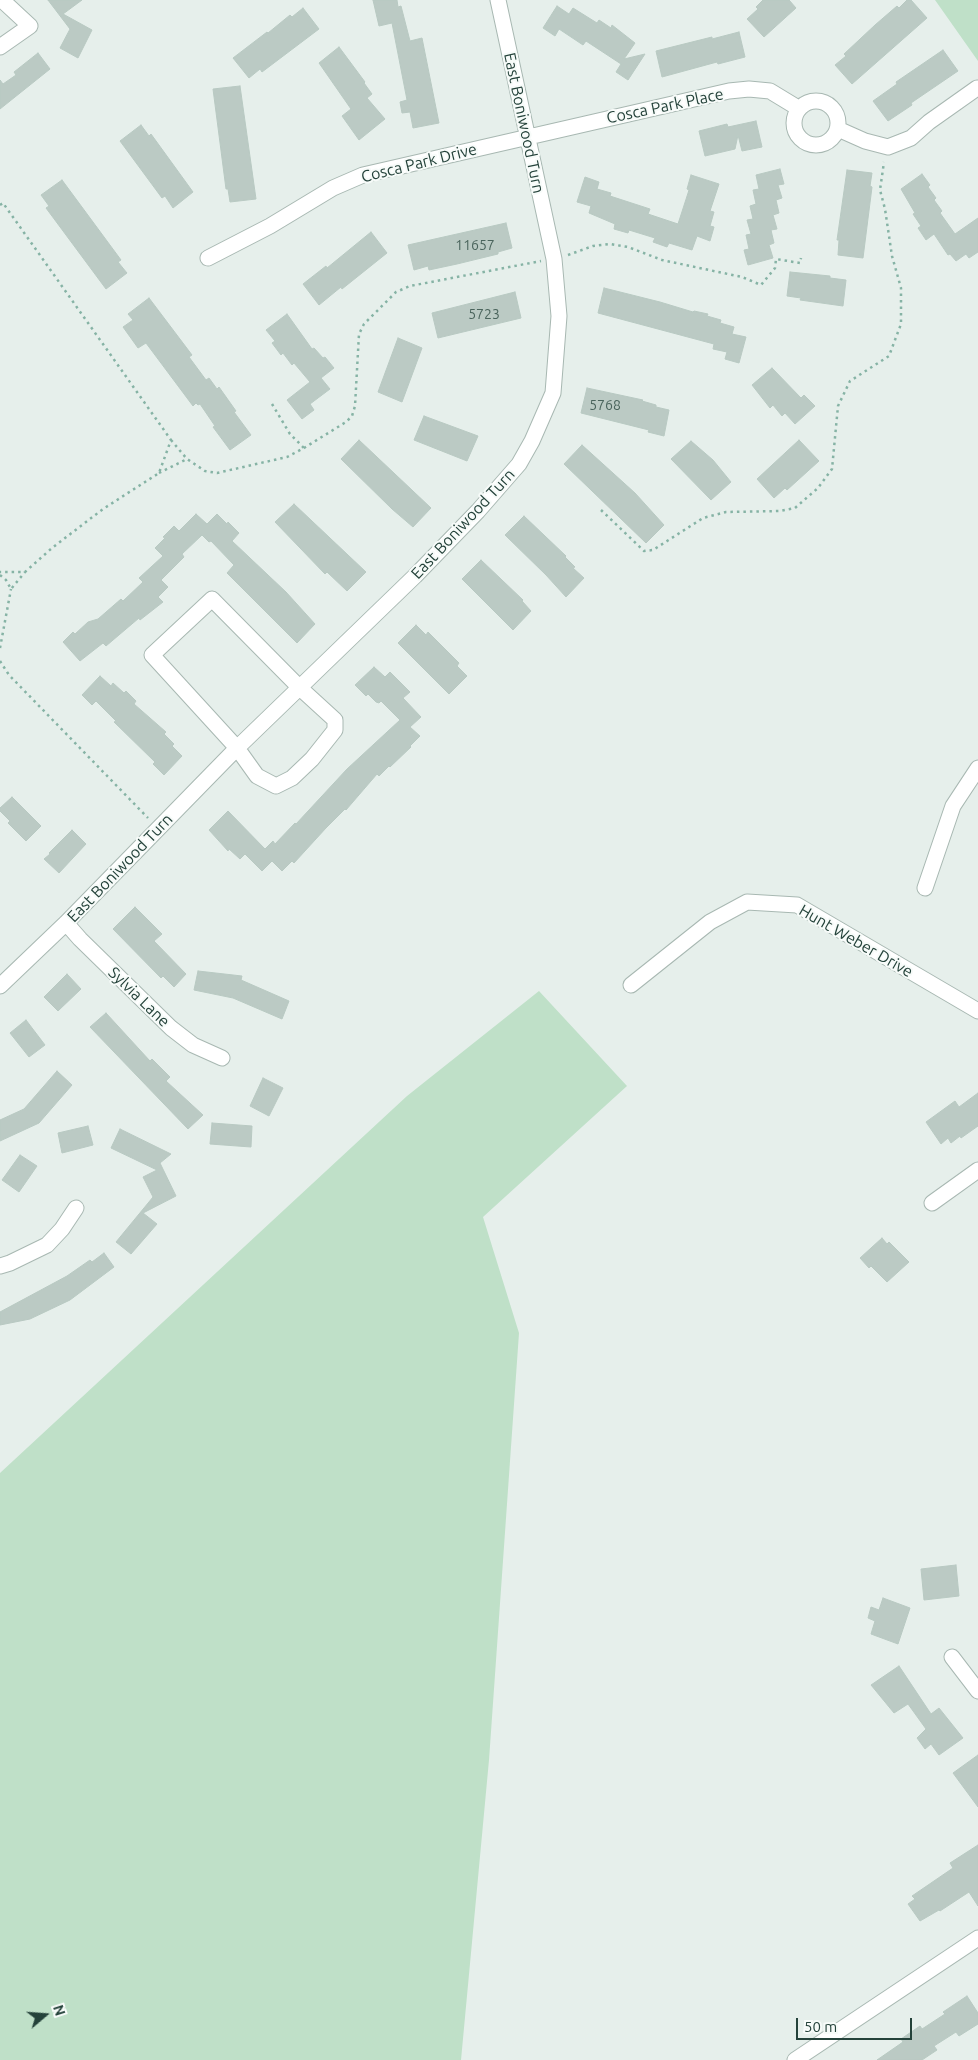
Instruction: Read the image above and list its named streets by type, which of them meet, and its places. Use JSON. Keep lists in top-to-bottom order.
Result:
{
  "streets": {
    "street": [
      "Cosca Park Place",
      "East Boniwood Turn",
      "Cosca Park Drive",
      "Hunt Weber Drive",
      "Sylvia Lane"
    ]
  },
  "crossings": [
    ["Cosca Park Place", "East Boniwood Turn"],
    ["Cosca Park Place", "Cosca Park Drive"],
    ["East Boniwood Turn", "Cosca Park Drive"],
    ["East Boniwood Turn", "Sylvia Lane"]
  ],
  "house_numbers": ["11657", "5723", "5768"],
  "scale_bar": "50 m",
  "north": "right"
}
